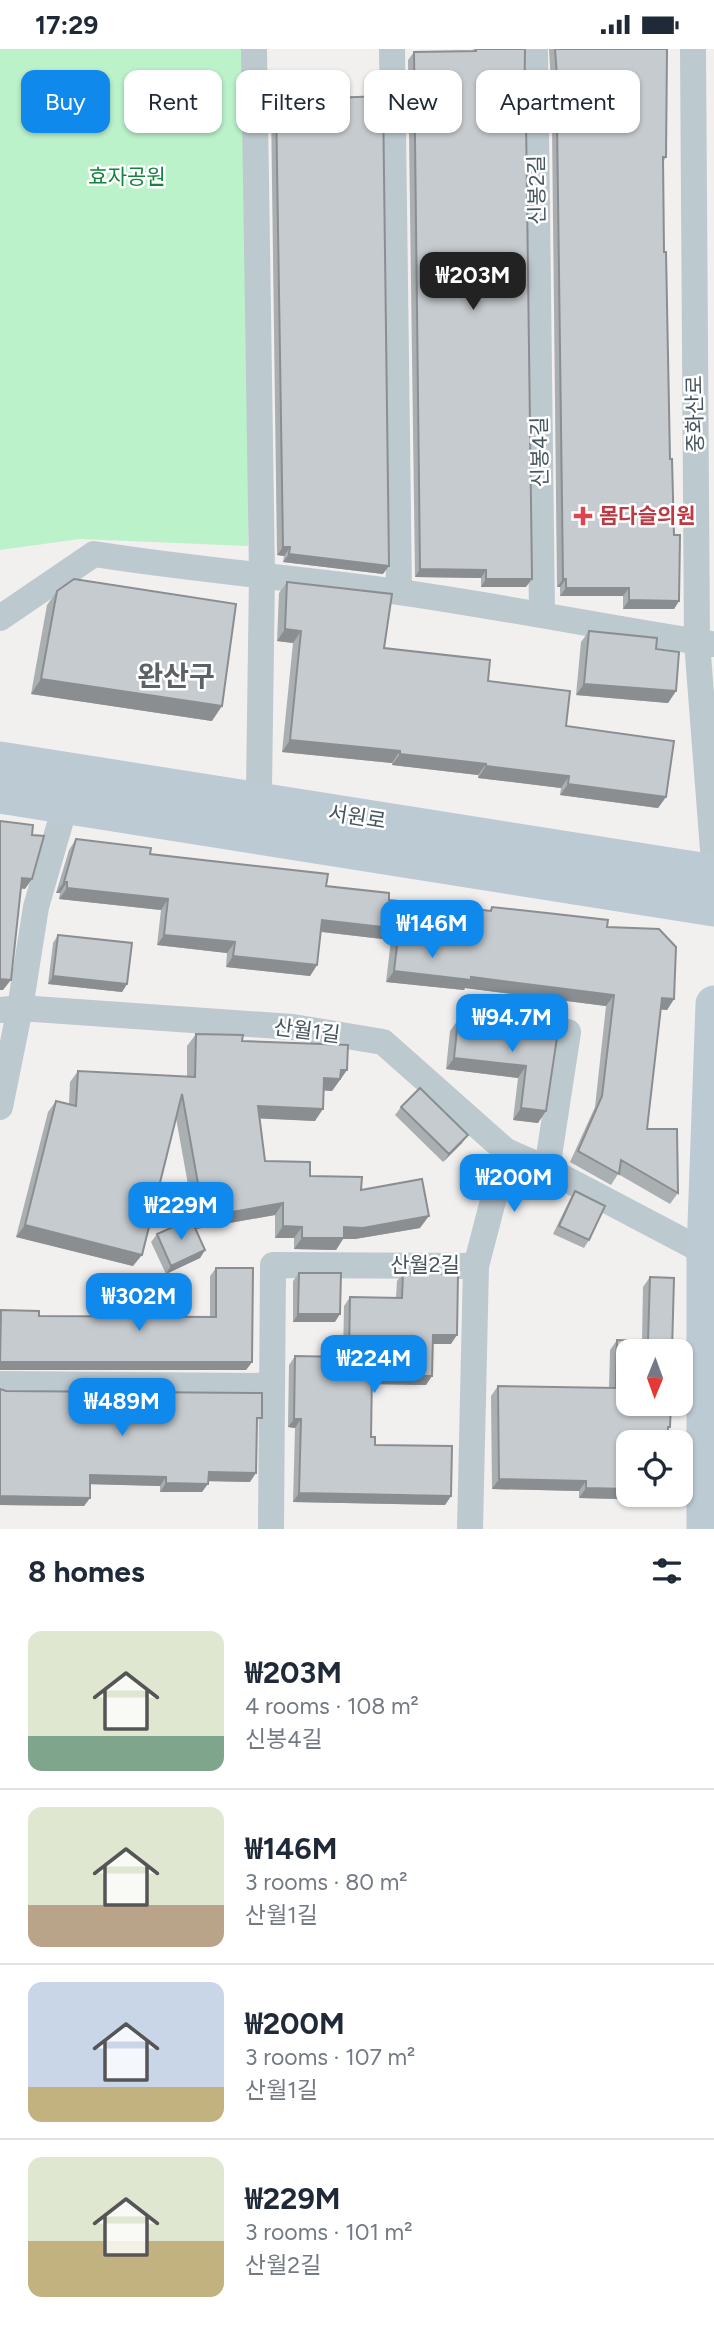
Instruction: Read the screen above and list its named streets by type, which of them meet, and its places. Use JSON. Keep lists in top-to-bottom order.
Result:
{
  "streets": {
    "street": [
      "신봉2길",
      "중화산로",
      "신봉4길",
      "서원로",
      "산월1길",
      "산월2길"
    ]
  },
  "crossings": [
    ["신봉2길", "신봉4길"]
  ],
  "districts": ["완산구"],
  "parks": ["효자공원"],
  "places": {
    "health": ["몸다슬의원"]
  },
  "north": "bottom",
  "page": {
    "status": "17:29",
    "chip": [
      "Buy",
      "Rent",
      "Filters",
      "New",
      "Apartment"
    ],
    "price": [
      "₩203M",
      "₩146M",
      "₩94.7M",
      "₩200M",
      "₩229M",
      "₩302M",
      "₩224M",
      "₩489M"
    ],
    "heading": "8 homes",
    "list": [
      {
        "name": "₩203M",
        "note": "4 rooms · 108 m² · 신봉4길"
      },
      {
        "name": "₩146M",
        "note": "3 rooms · 80 m² · 산월1길"
      },
      {
        "name": "₩200M",
        "note": "3 rooms · 107 m² · 산월1길"
      },
      {
        "name": "₩229M",
        "note": "3 rooms · 101 m² · 산월2길"
      }
    ]
  }
}
